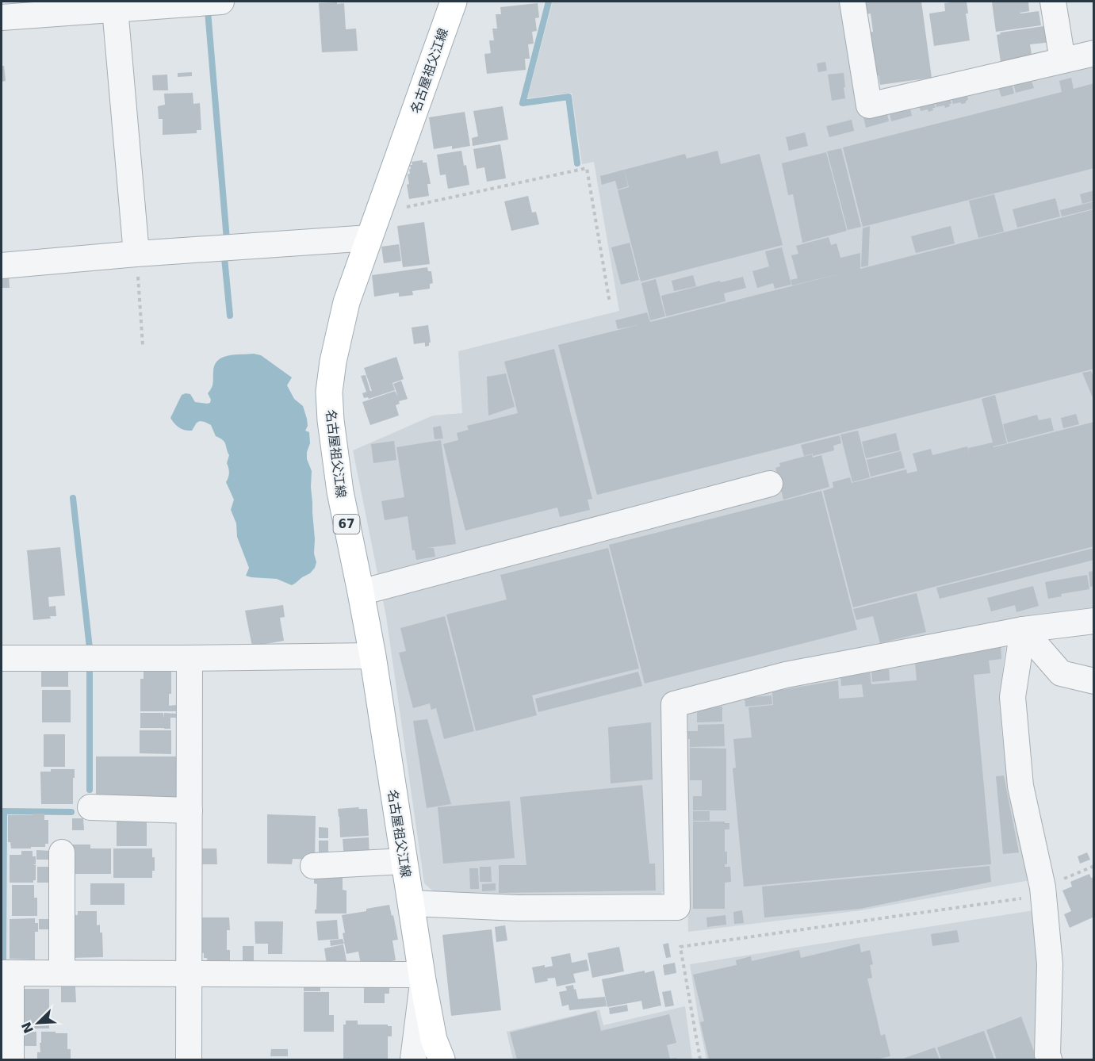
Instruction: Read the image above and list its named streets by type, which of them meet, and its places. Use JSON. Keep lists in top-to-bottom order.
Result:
{
  "streets": {
    "main road": ["名古屋祖父江線", "67"]
  },
  "north": "bottom left"
}
